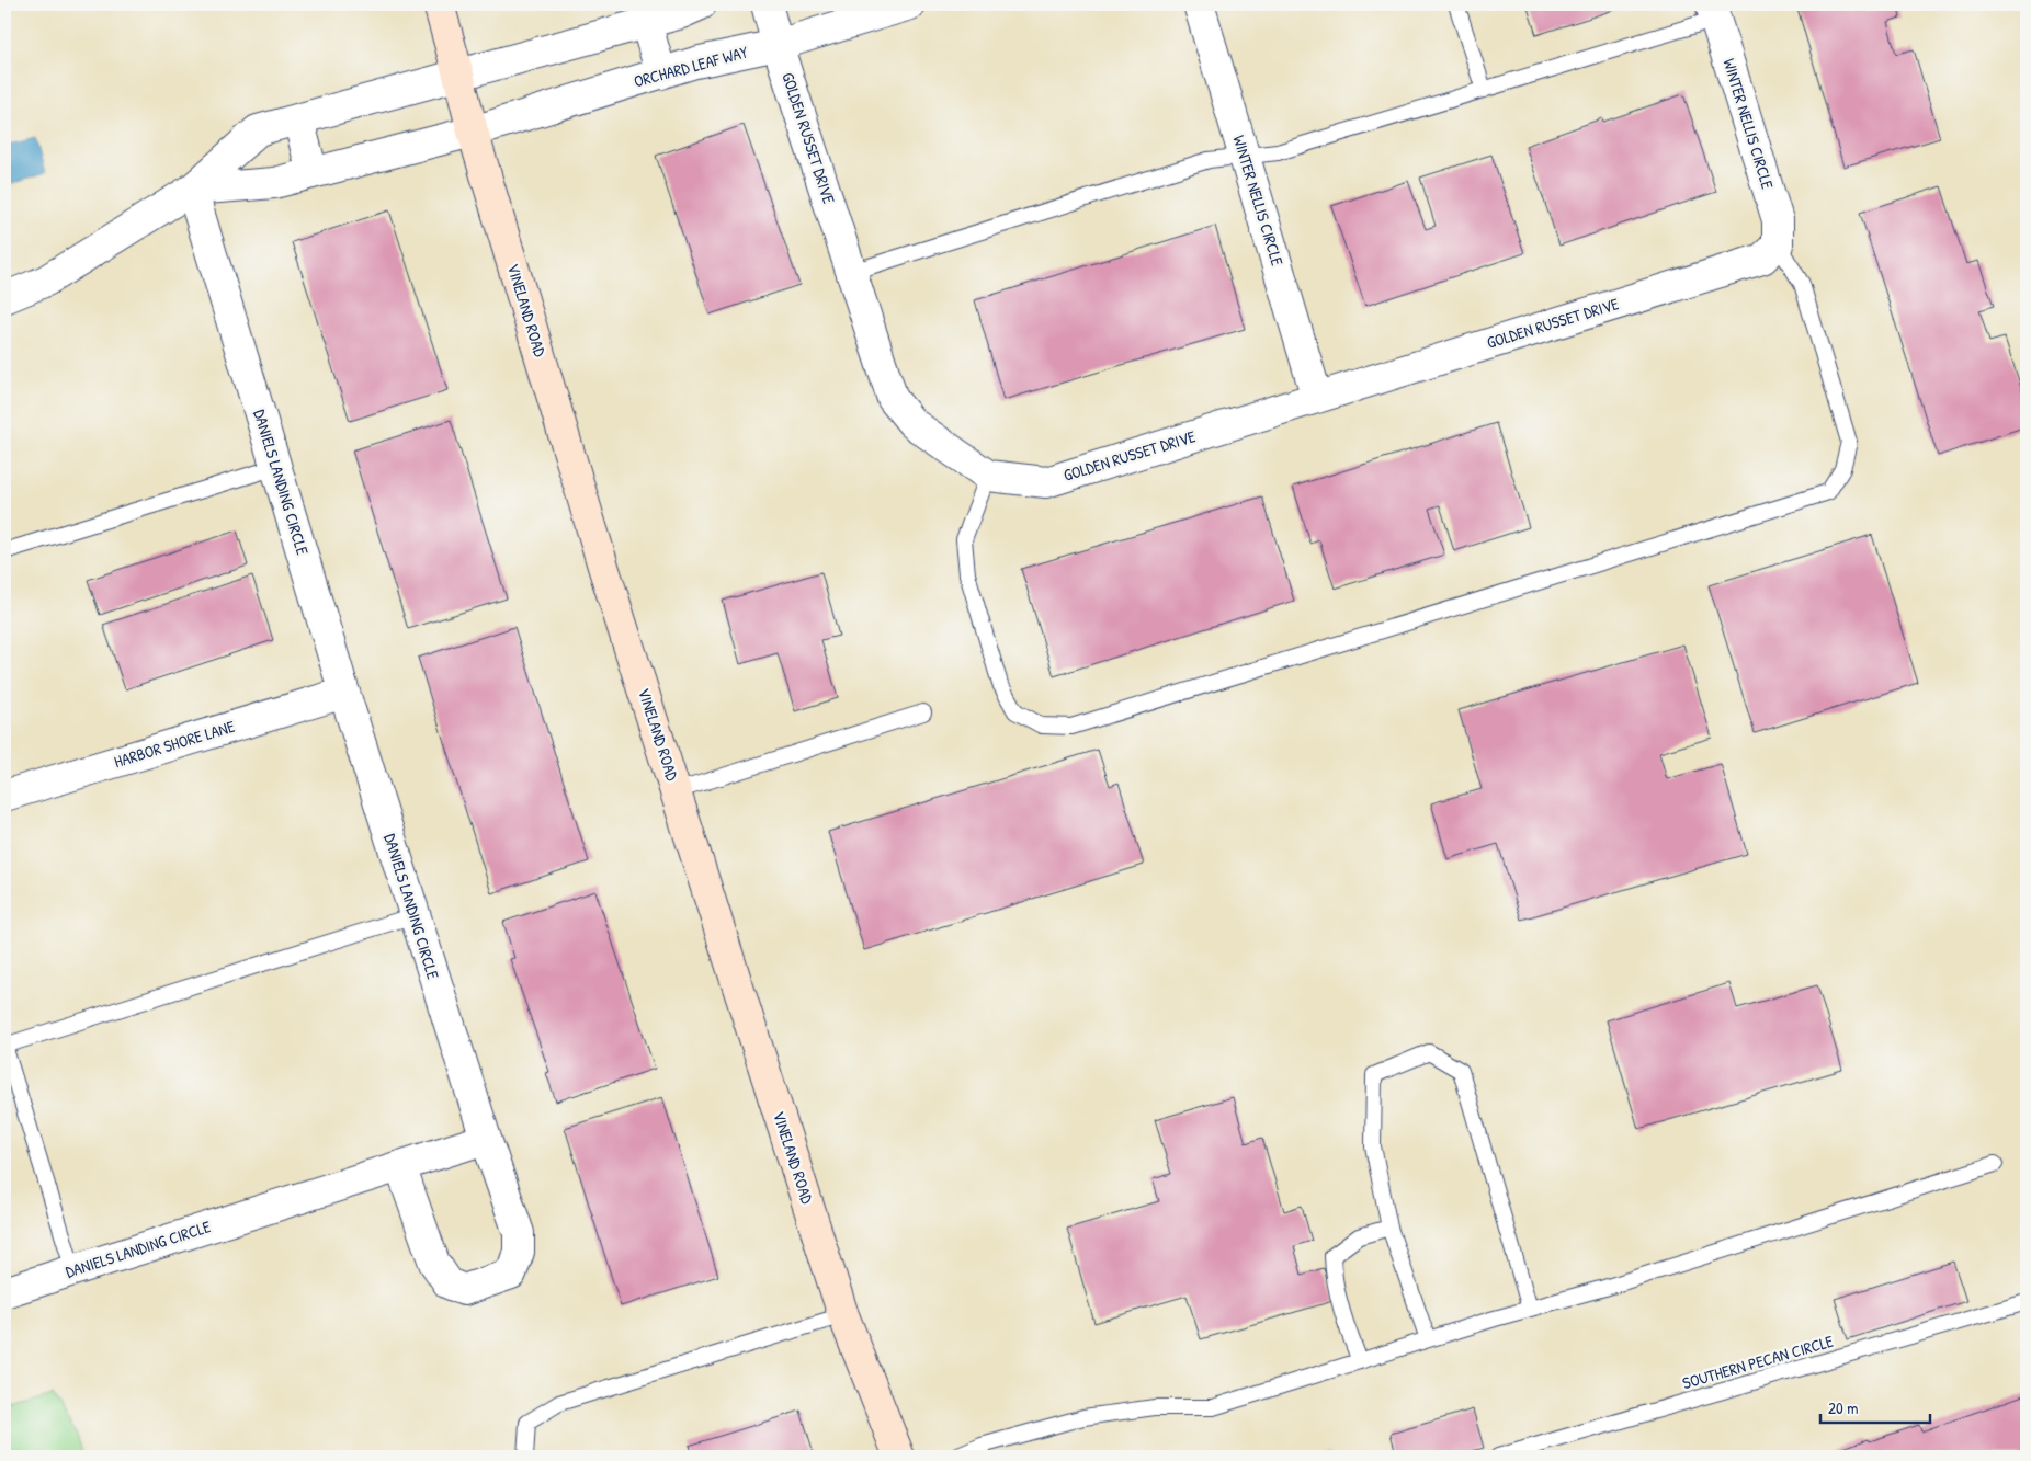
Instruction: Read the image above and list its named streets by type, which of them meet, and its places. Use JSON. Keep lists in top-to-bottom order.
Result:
{
  "streets": {
    "main road": ["VINELAND ROAD"],
    "street": [
      "ORCHARD LEAF WAY",
      "WINTER NELLIS CIRCLE",
      "GOLDEN RUSSET DRIVE",
      "DANIELS LANDING CIRCLE",
      "HARBOR SHORE LANE"
    ],
    "lane": ["SOUTHERN PECAN CIRCLE"]
  },
  "crossings": [
    ["ORCHARD LEAF WAY", "GOLDEN RUSSET DRIVE"],
    ["ORCHARD LEAF WAY", "VINELAND ROAD"],
    ["WINTER NELLIS CIRCLE", "GOLDEN RUSSET DRIVE"],
    ["DANIELS LANDING CIRCLE", "HARBOR SHORE LANE"]
  ],
  "scale_bar": "20 m"
}
